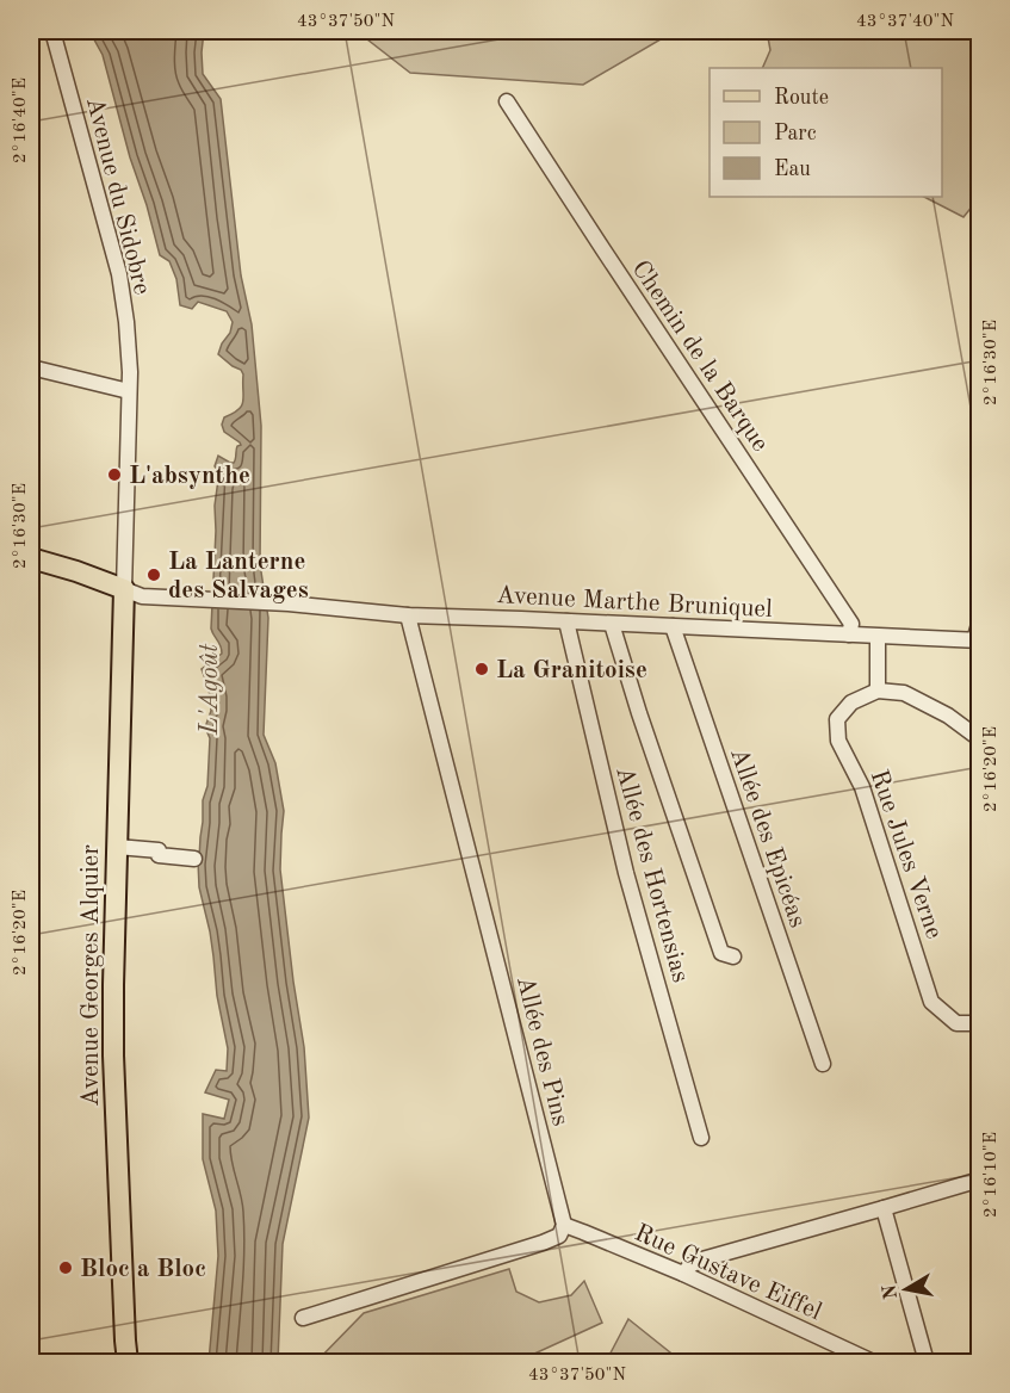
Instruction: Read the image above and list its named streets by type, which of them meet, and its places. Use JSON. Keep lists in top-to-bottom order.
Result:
{
  "streets": {
    "main road": ["Avenue Georges Alquier"],
    "street": [
      "Avenue du Sidobre",
      "Chemin de la Barque",
      "Avenue Marthe Bruniquel",
      "Allée des Epicéas",
      "Rue Jules Verne",
      "Allée des Hortensias",
      "Allée des Pins",
      "Rue Gustave Eiffel"
    ]
  },
  "crossings": [
    ["Avenue du Sidobre", "Avenue Marthe Bruniquel"],
    ["Avenue du Sidobre", "Avenue Georges Alquier"],
    ["Chemin de la Barque", "Avenue Marthe Bruniquel"],
    ["Avenue Marthe Bruniquel", "Allée des Epicéas"],
    ["Avenue Marthe Bruniquel", "Allée des Hortensias"],
    ["Avenue Marthe Bruniquel", "Avenue Georges Alquier"],
    ["Avenue Marthe Bruniquel", "Allée des Pins"],
    ["Allée des Pins", "Rue Gustave Eiffel"]
  ],
  "water": ["L'Agoût"],
  "places": [
    "L'absynthe",
    "La Lanterne des Salvages",
    "La Granitoise",
    "Bloc a Bloc"
  ],
  "legend": ["Route", "Parc", "Eau"],
  "north": "left",
  "coordinates": [
    "43°37'50\"N",
    "43°37'40\"N",
    "2°16'40\"E",
    "2°16'30\"E",
    "2°16'20\"E",
    "2°16'10\"E"
  ]
}
